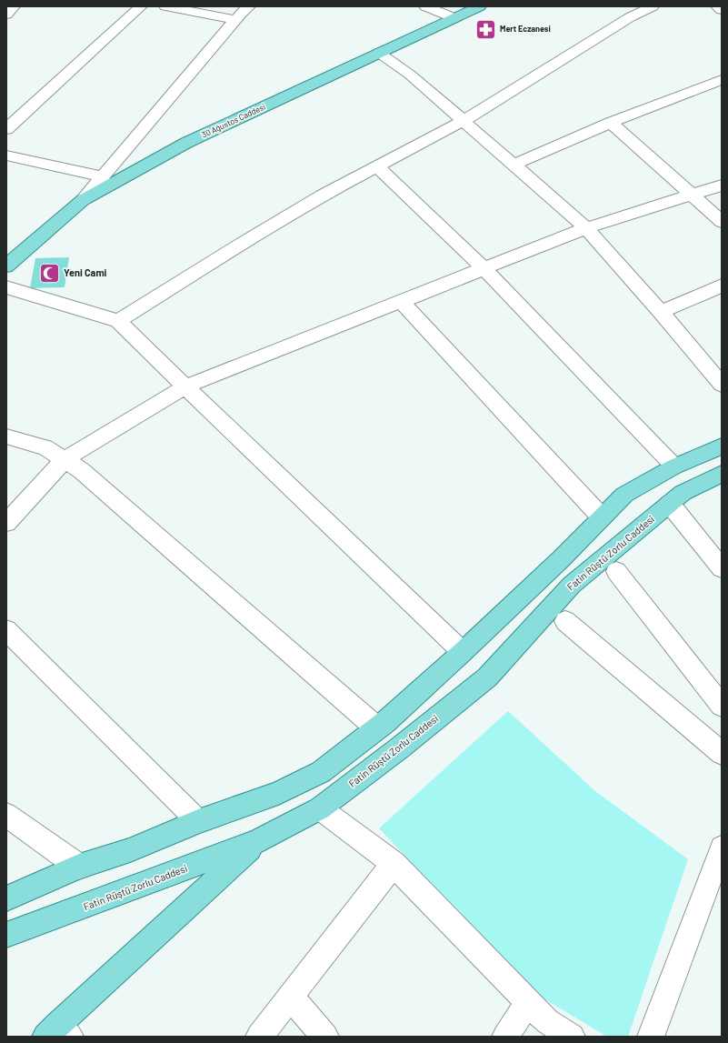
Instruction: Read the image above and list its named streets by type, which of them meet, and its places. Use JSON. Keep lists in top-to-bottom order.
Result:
{
  "streets": {
    "main road": ["30 Ağustos Caddesi", "Fatin Rüştü Zorlu Caddesi"]
  },
  "places": {
    "pharmacy": ["Mert Eczanesi"],
    "mosque": ["Yeni Cami"]
  }
}
